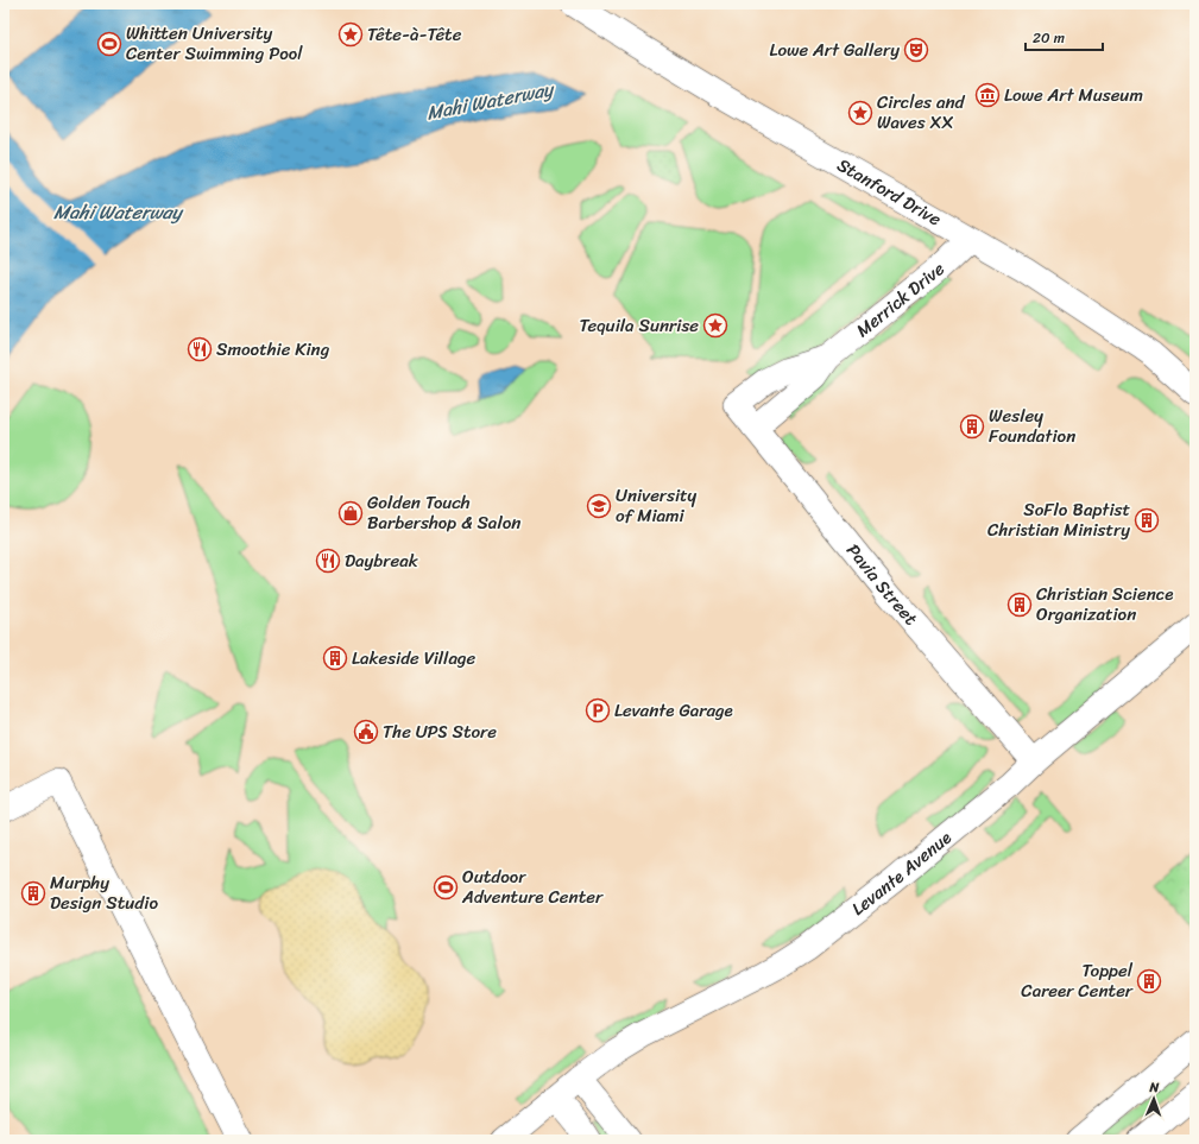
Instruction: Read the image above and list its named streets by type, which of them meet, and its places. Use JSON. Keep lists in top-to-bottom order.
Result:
{
  "streets": {
    "street": [
      "Stanford Drive",
      "Merrick Drive",
      "Pavia Street",
      "Levante Avenue"
    ]
  },
  "crossings": [
    ["Stanford Drive", "Merrick Drive"],
    ["Merrick Drive", "Pavia Street"],
    ["Pavia Street", "Levante Avenue"]
  ],
  "water": ["Mahi Waterway"],
  "places": {
    "place": ["Tête-à-Tête", "Circles and Waves XX", "Tequila Sunrise"],
    "sports": ["Whitten University Center Swimming Pool", "Outdoor Adventure Center"],
    "theatre": ["Lowe Art Gallery"],
    "museum": ["Lowe Art Museum"],
    "restaurant": ["Smoothie King", "Daybreak"],
    "building": [
      "Wesley Foundation",
      "SoFlo Baptist Christian Ministry",
      "Christian Science Organization",
      "Lakeside Village",
      "Murphy Design Studio",
      "Toppel Career Center"
    ],
    "school or university": ["University of Miami"],
    "shop": ["Golden Touch Barbershop & Salon"],
    "parking": ["Levante Garage"],
    "public building": ["The UPS Store"]
  },
  "scale_bar": "20 m",
  "north": "top"
}
